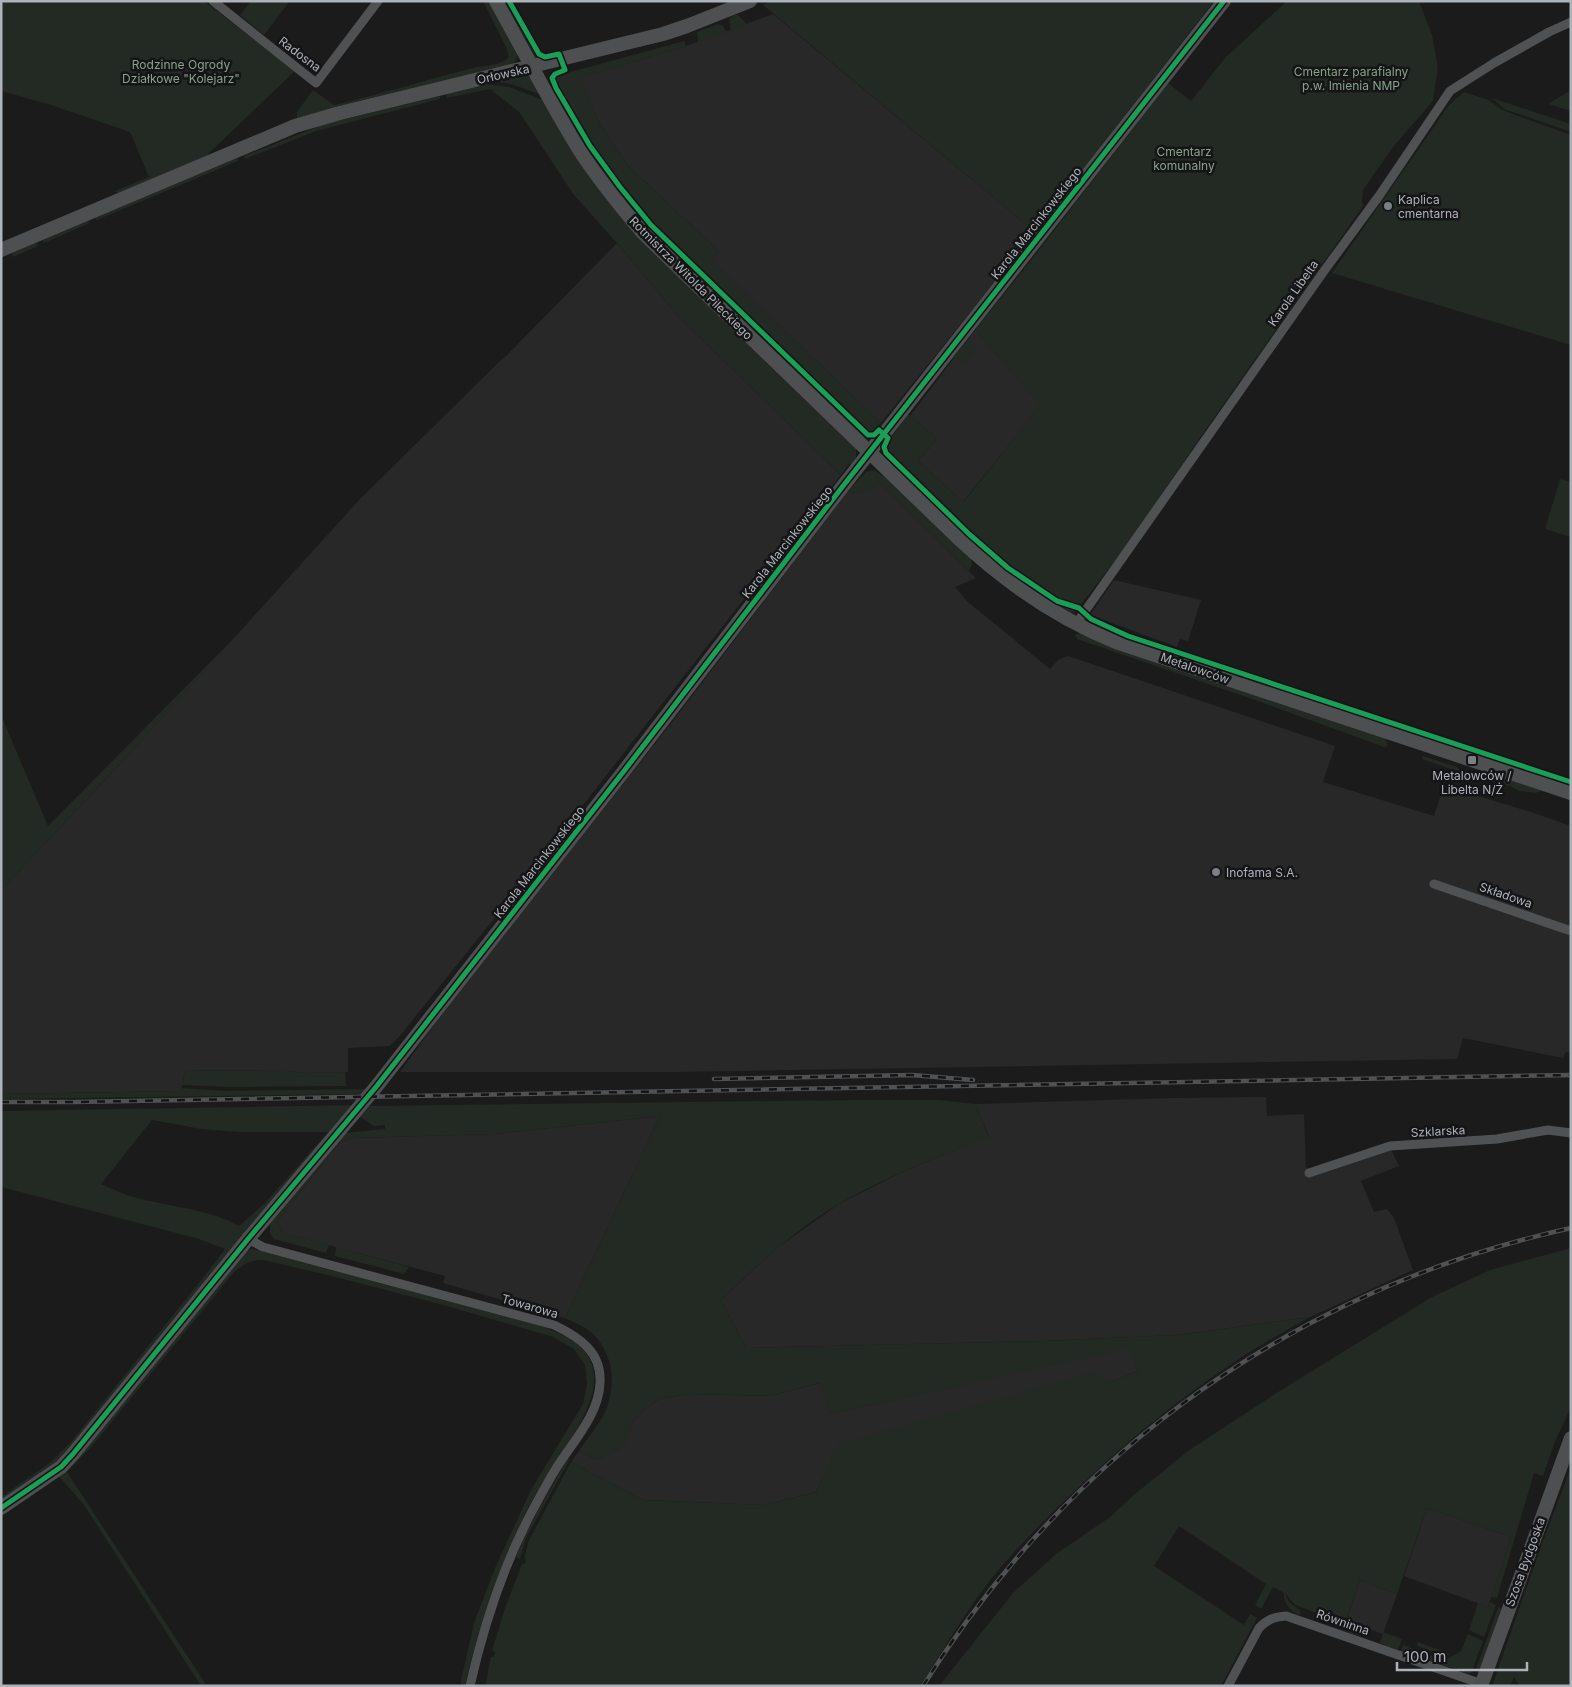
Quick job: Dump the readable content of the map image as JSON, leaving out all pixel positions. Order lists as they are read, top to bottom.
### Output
{
  "streets": {
    "street": [
      "Radosna",
      "Orłowska",
      "Karola Marcinkowskiego",
      "Rotmistrza Witolda Pileckiego",
      "Karola Libelta",
      "Metalowców",
      "Składowa",
      "Szklarska",
      "Towarowa",
      "Szosa Bydgoska",
      "Równinna"
    ]
  },
  "crossings": [
    ["Orłowska", "Rotmistrza Witolda Pileckiego"],
    ["Karola Marcinkowskiego", "Rotmistrza Witolda Pileckiego"],
    ["Karola Marcinkowskiego", "Metalowców"],
    ["Karola Marcinkowskiego", "Towarowa"],
    ["Rotmistrza Witolda Pileckiego", "Metalowców"],
    ["Karola Libelta", "Metalowców"],
    ["Szosa Bydgoska", "Równinna"]
  ],
  "parks": ["Rodzinne Ogrody Działkowe \"Kolejarz\"", "Cmentarz parafialny p.w. Imienia NMP", "Cmentarz komunalny"],
  "places": {
    "other": ["Kaplica cmentarna", "Inofama S.A."],
    "transit": ["Metalowców / Libelta N/Ż"]
  },
  "scale_bar": "100 m"
}
